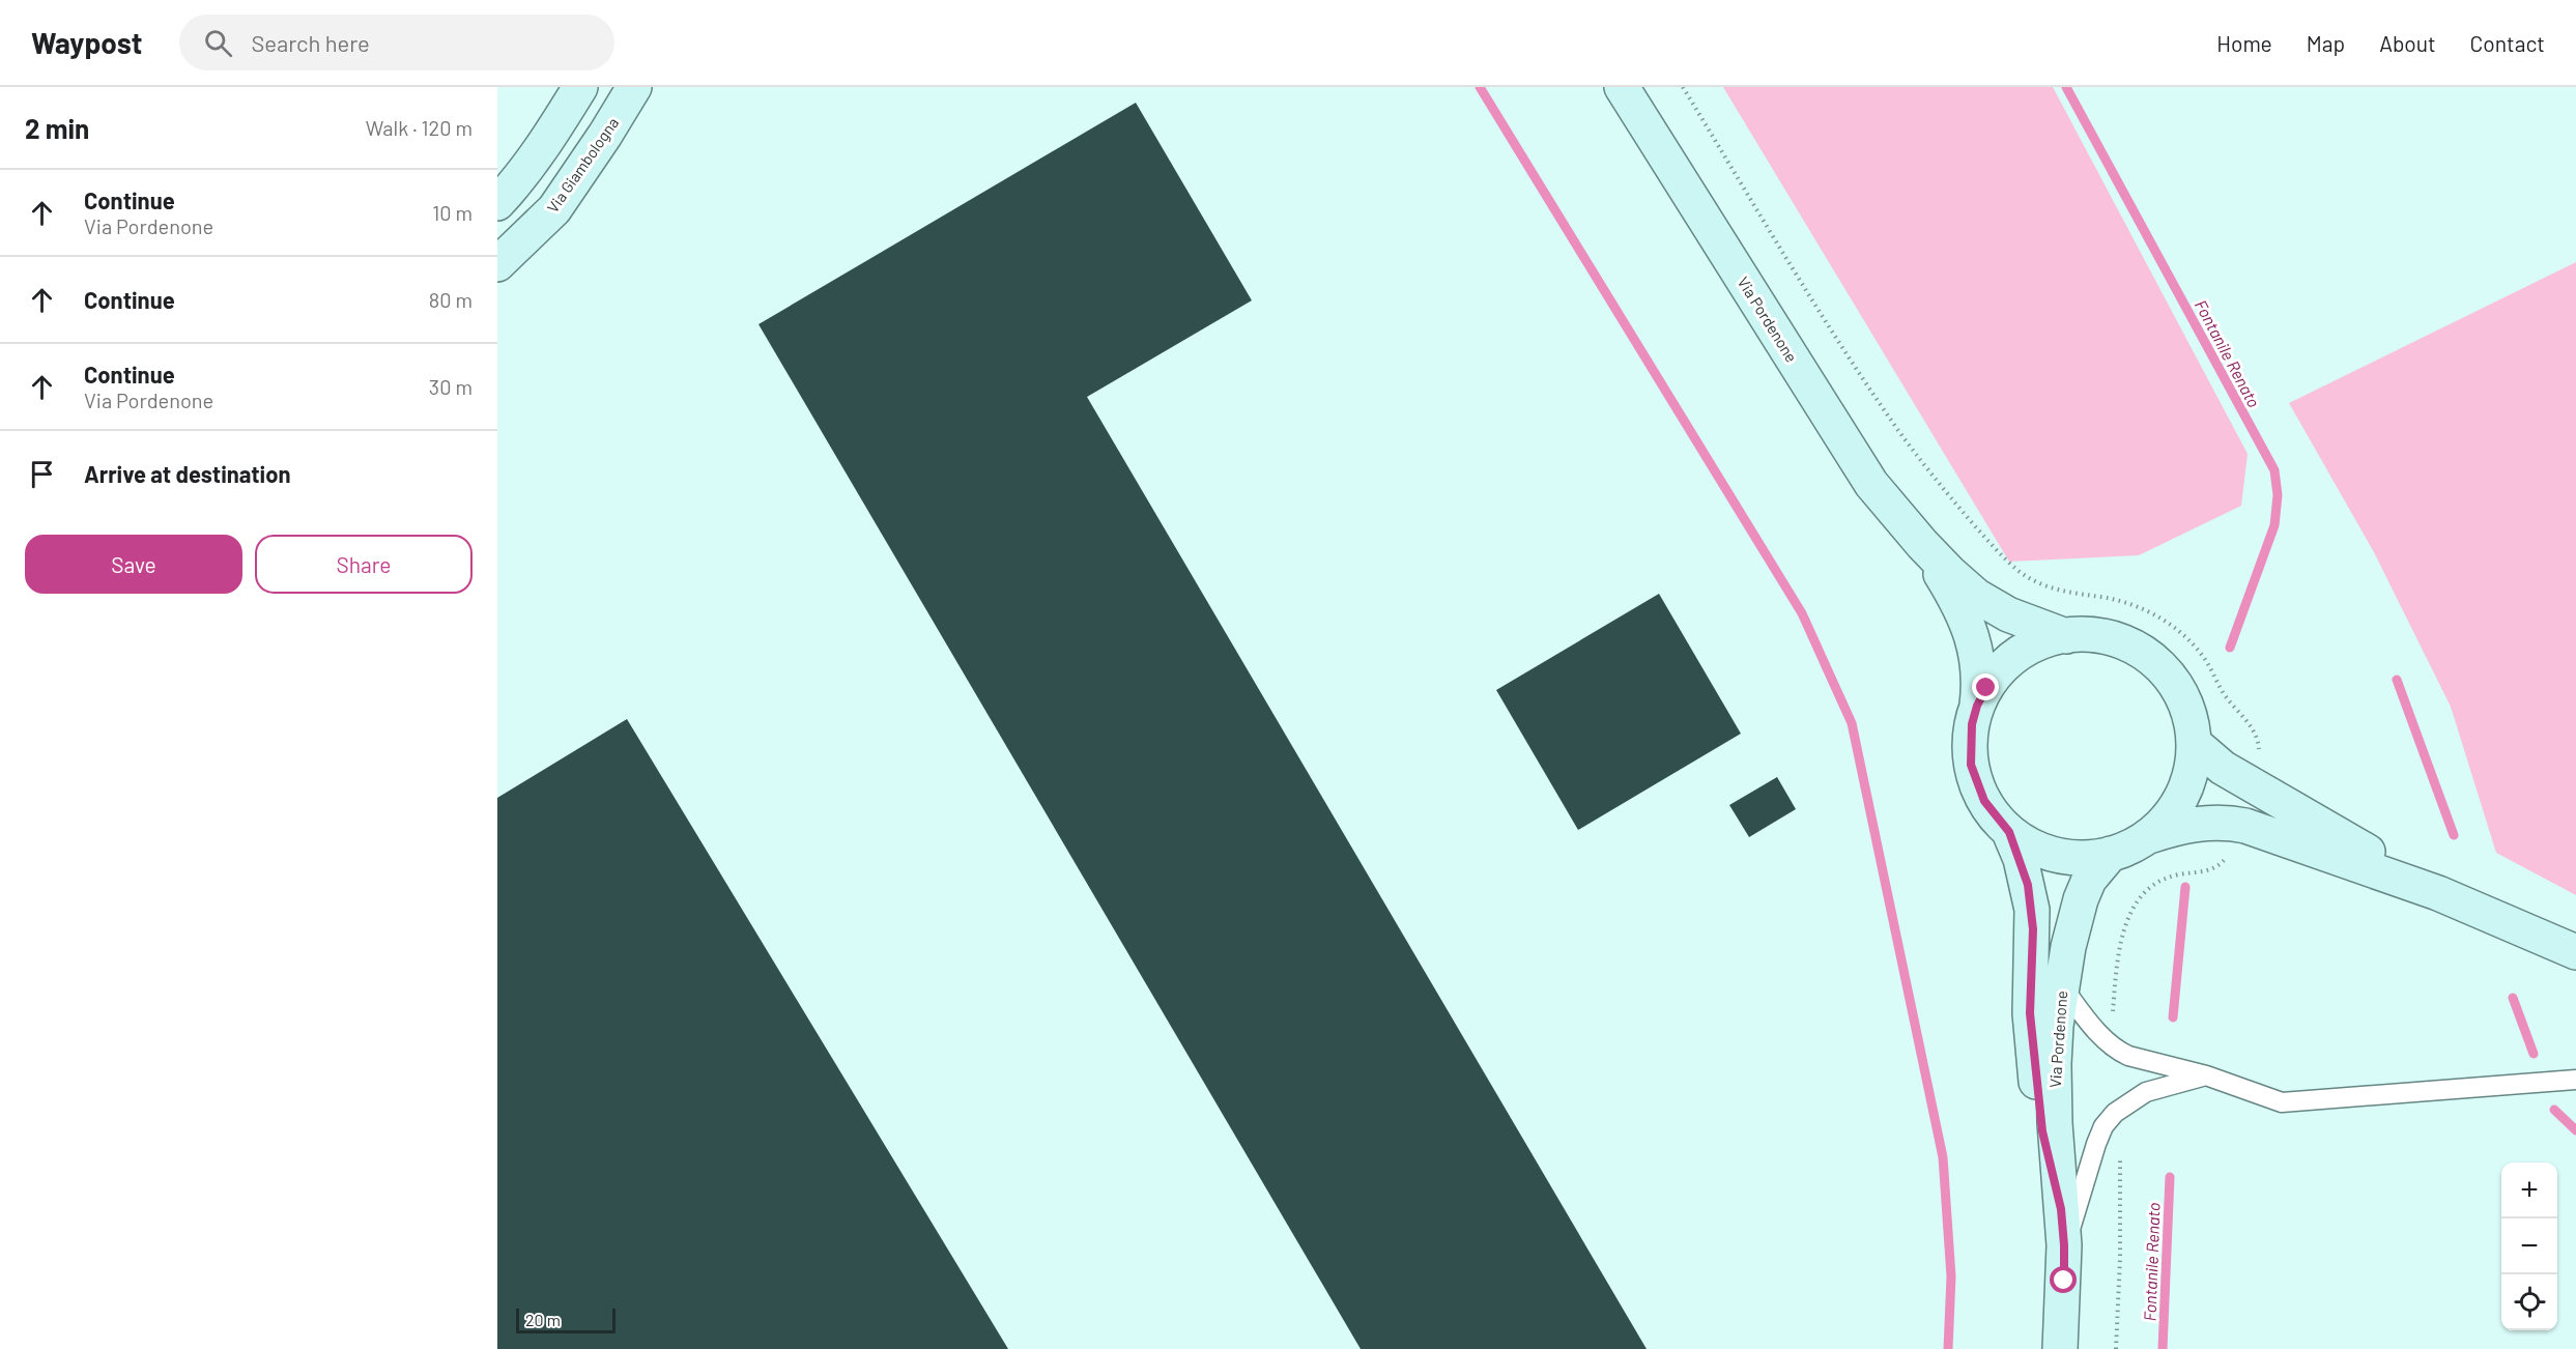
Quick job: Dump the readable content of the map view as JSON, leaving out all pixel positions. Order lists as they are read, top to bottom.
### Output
{
  "streets": {
    "street": ["Via Giambologna", "Via Pordenone"]
  },
  "water": ["Fontanile Renato"],
  "scale_bar": "20 m",
  "page": {
    "header": "Waypost",
    "search": "Search here",
    "nav": [
      "Home",
      "Map",
      "About",
      "Contact"
    ],
    "heading": ["2 min", "Walk · 120 m"],
    "list": [
      ["Continue", "Via Pordenone", "10 m"],
      ["Continue", "80 m"],
      ["Continue", "Via Pordenone", "30 m"],
      "Arrive at destination"
    ],
    "buttons": ["Save", "Share"],
    "map_buttons": ["+", "−"],
    "scale": "20 m"
  }
}
